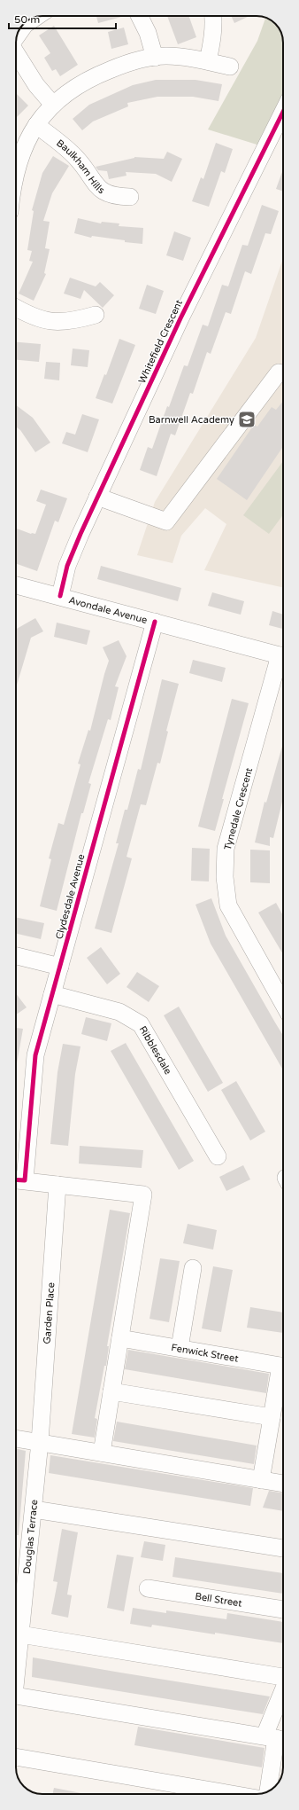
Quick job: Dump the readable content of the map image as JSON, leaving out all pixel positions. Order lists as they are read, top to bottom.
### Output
{
  "streets": {
    "street": [
      "Baulkham Hills",
      "Whitefield Crescent",
      "Avondale Avenue",
      "Tynedale Crescent",
      "Clydesdale Avenue",
      "Ribblesdale",
      "Garden Place",
      "Fenwick Street",
      "Douglas Terrace",
      "Bell Street"
    ]
  },
  "crossings": [
    ["Whitefield Crescent", "Avondale Avenue"],
    ["Avondale Avenue", "Clydesdale Avenue"],
    ["Clydesdale Avenue", "Ribblesdale"],
    ["Garden Place", "Douglas Terrace"]
  ],
  "places": {
    "school or university": ["Barnwell Academy"]
  },
  "scale_bar": "50 m"
}
